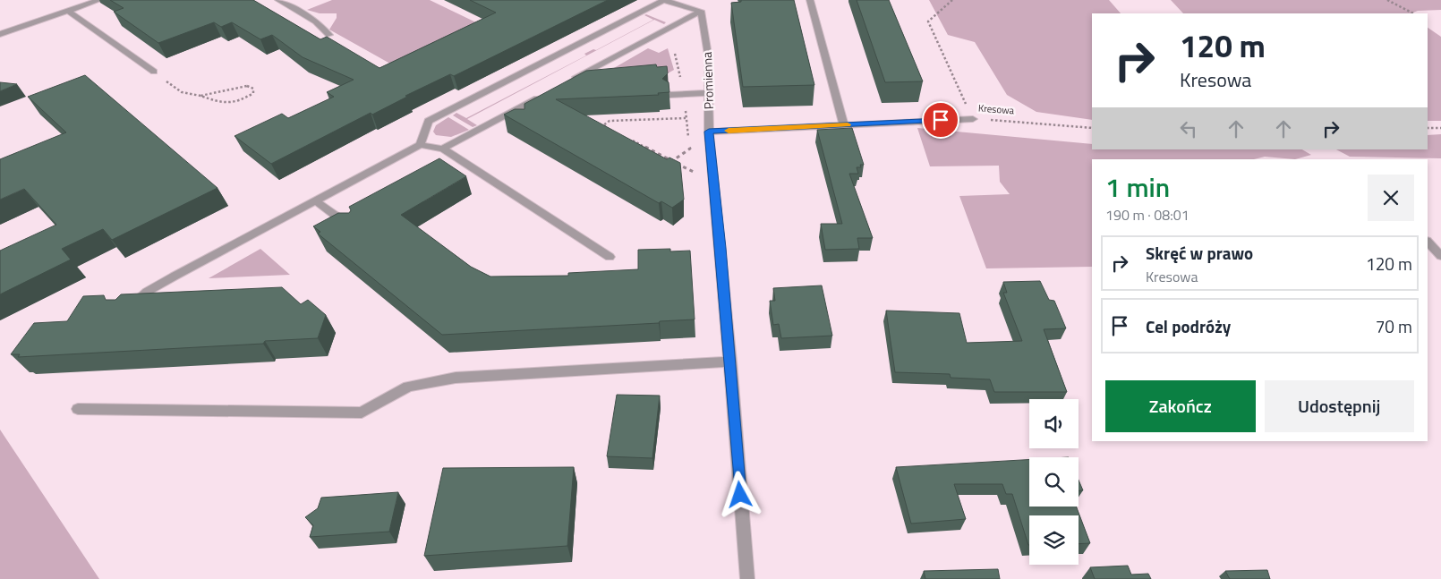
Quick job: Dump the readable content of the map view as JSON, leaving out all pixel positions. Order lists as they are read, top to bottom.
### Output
{
  "streets": {
    "street": ["Promienna", "Kresowa"]
  },
  "crossings": [
    ["Promienna", "Kresowa"]
  ],
  "page": {
    "turn": ["120 m", "Kresowa"],
    "heading": ["1 min", "190 m · 08:01"],
    "list": [
      {
        "name": "Skręć w prawo",
        "note": "Kresowa",
        "value": "120 m"
      },
      {
        "name": "Cel podróży",
        "value": "70 m"
      }
    ],
    "buttons": ["Zakończ", "Udostępnij"]
  }
}
